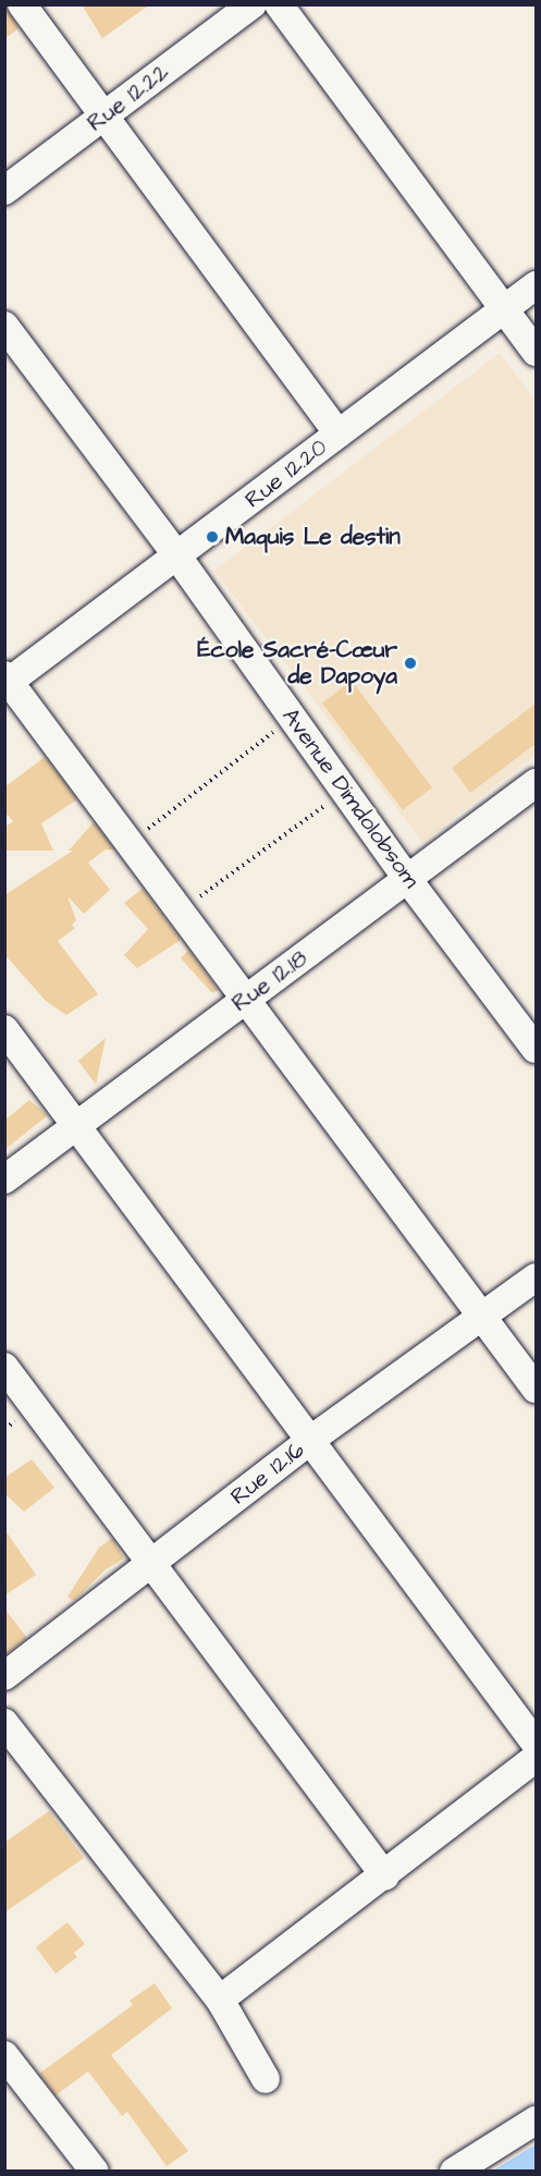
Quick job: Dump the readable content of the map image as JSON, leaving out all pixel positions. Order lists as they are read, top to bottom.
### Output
{
  "streets": {
    "street": [
      "Rue 12.22",
      "Rue 12.20",
      "Avenue Dimdolobsom",
      "Rue 12.18",
      "Rue 12.16"
    ]
  },
  "crossings": [
    ["Rue 12.20", "Avenue Dimdolobsom"],
    ["Avenue Dimdolobsom", "Rue 12.18"]
  ],
  "places": ["Maquis Le destin", "École Sacré-Cœur de Dapoya"]
}
